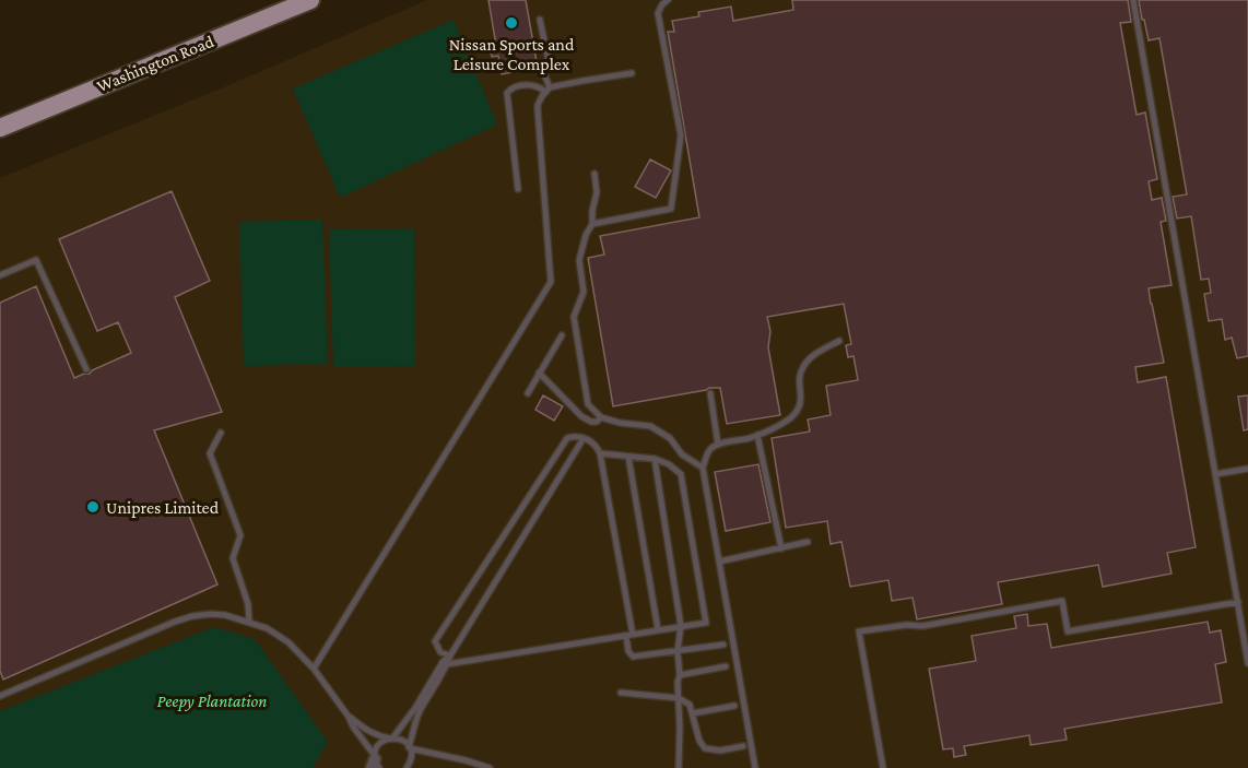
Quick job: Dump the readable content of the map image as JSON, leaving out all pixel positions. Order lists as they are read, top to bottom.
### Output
{
  "streets": {
    "main road": ["Washington Road"]
  },
  "parks": ["Peepy Plantation"],
  "places": ["Nissan Sports and Leisure Complex", "Unipres Limited"]
}
